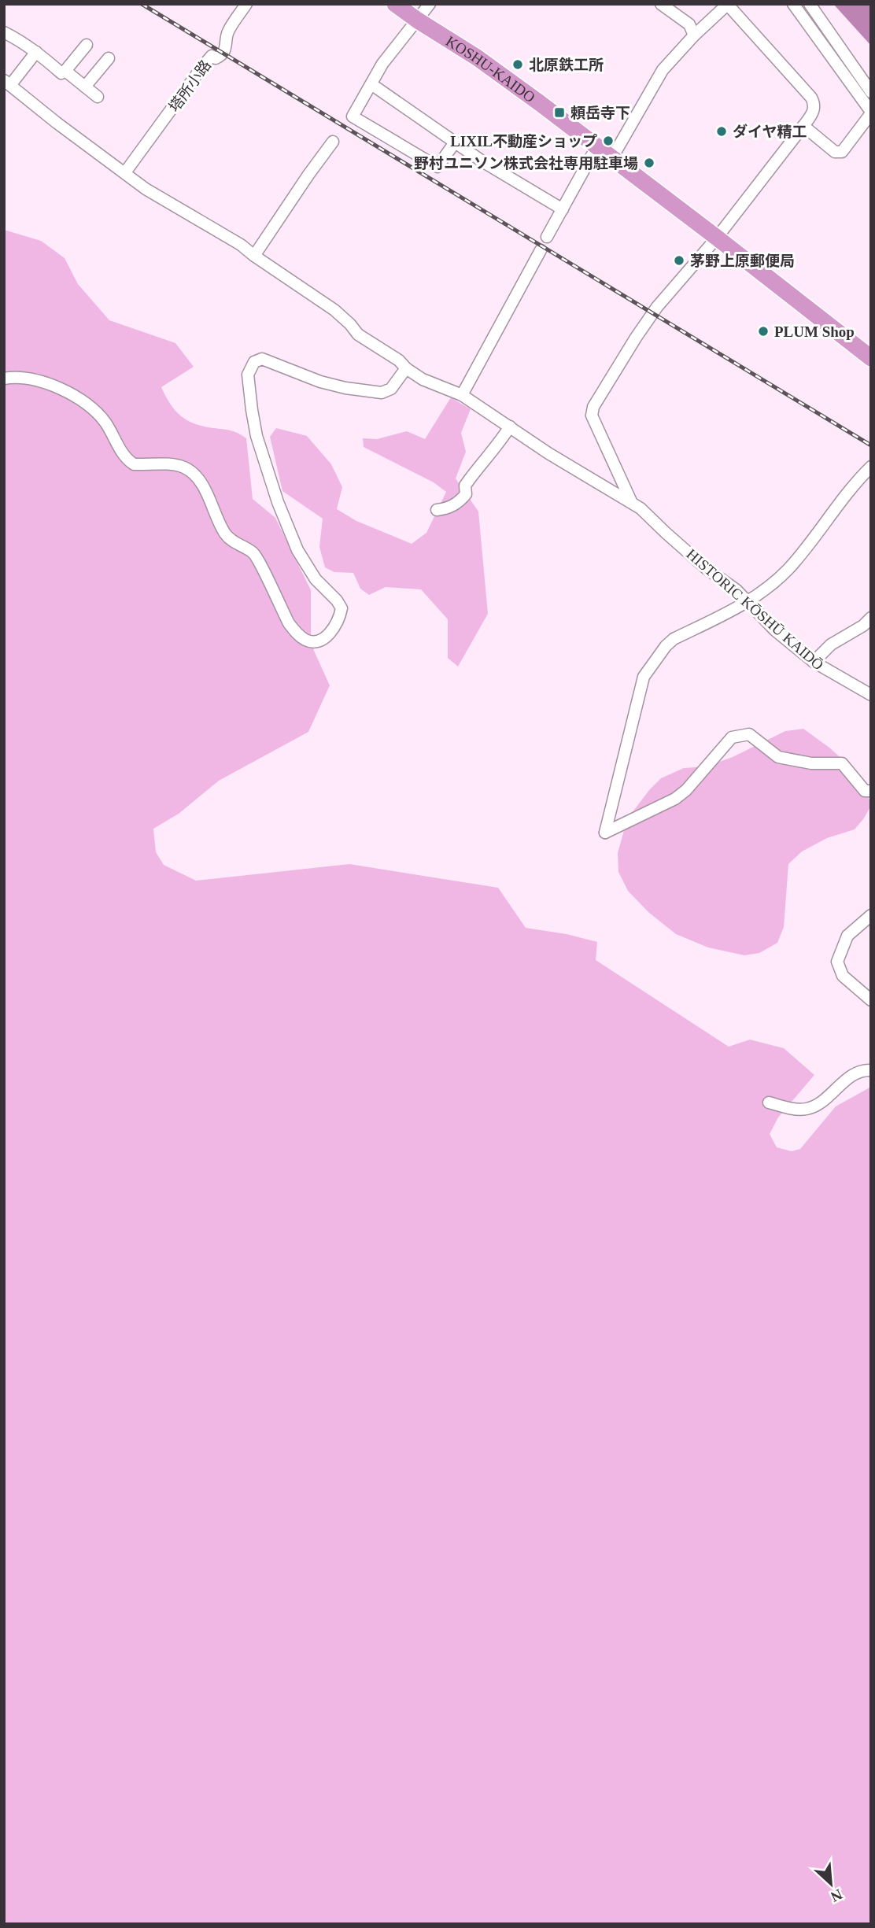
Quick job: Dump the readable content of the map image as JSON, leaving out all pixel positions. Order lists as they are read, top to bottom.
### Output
{
  "streets": {
    "highway": ["KOSHU-KAIDO"],
    "street": ["塔所小路", "HISTORIC KŌSHŪ KAIDŌ"]
  },
  "crossings": [
    ["KOSHU-KAIDO", "HISTORIC KŌSHŪ KAIDŌ"]
  ],
  "places": {
    "other": [
      "北原鉄工所",
      "ダイヤ精工",
      "LIXIL不動産ショップ",
      "野村ユニソン株式会社専用駐車場",
      "茅野上原郵便局",
      "PLUM Shop"
    ],
    "transit": ["頼岳寺下"]
  },
  "north": "bottom right"
}
